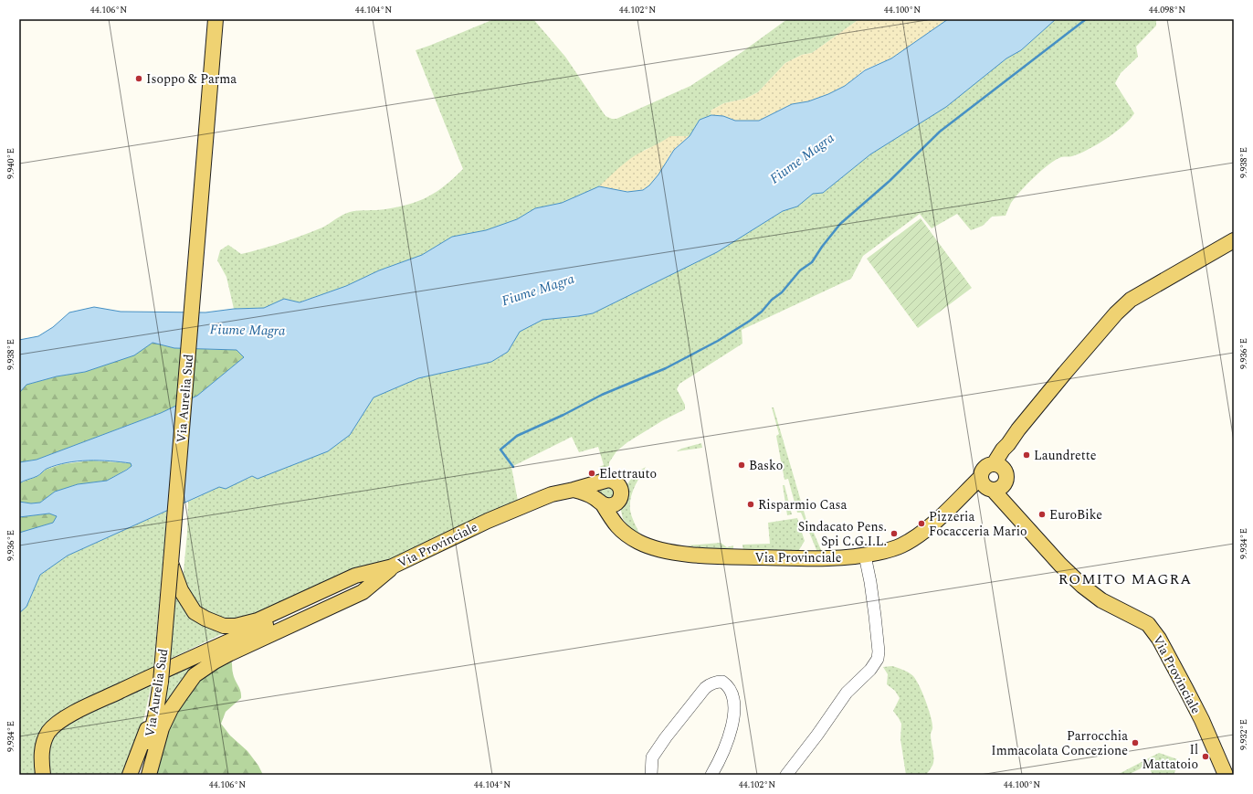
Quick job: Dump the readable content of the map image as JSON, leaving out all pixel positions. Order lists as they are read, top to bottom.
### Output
{
  "streets": {
    "main road": ["Via Aurelia Sud", "Via Provinciale"]
  },
  "districts": ["ROMITO MAGRA"],
  "water": ["Fiume Magra"],
  "places": [
    "Isoppo & Parma",
    "Laundrette",
    "Basko",
    "Elettrauto",
    "Risparmio Casa",
    "EuroBike",
    "Pizzeria Focacceria Mario",
    "Sindacato Pens. Spi C.G.I.L.",
    "Parrocchia Immacolata Concezione",
    "Il Mattatoio"
  ],
  "coordinates": [
    "44.106°N",
    "44.104°N",
    "44.102°N",
    "44.100°N",
    "44.098°N",
    "9.938°E",
    "9.940°E",
    "9.936°E",
    "9.934°E",
    "9.932°E"
  ]
}
